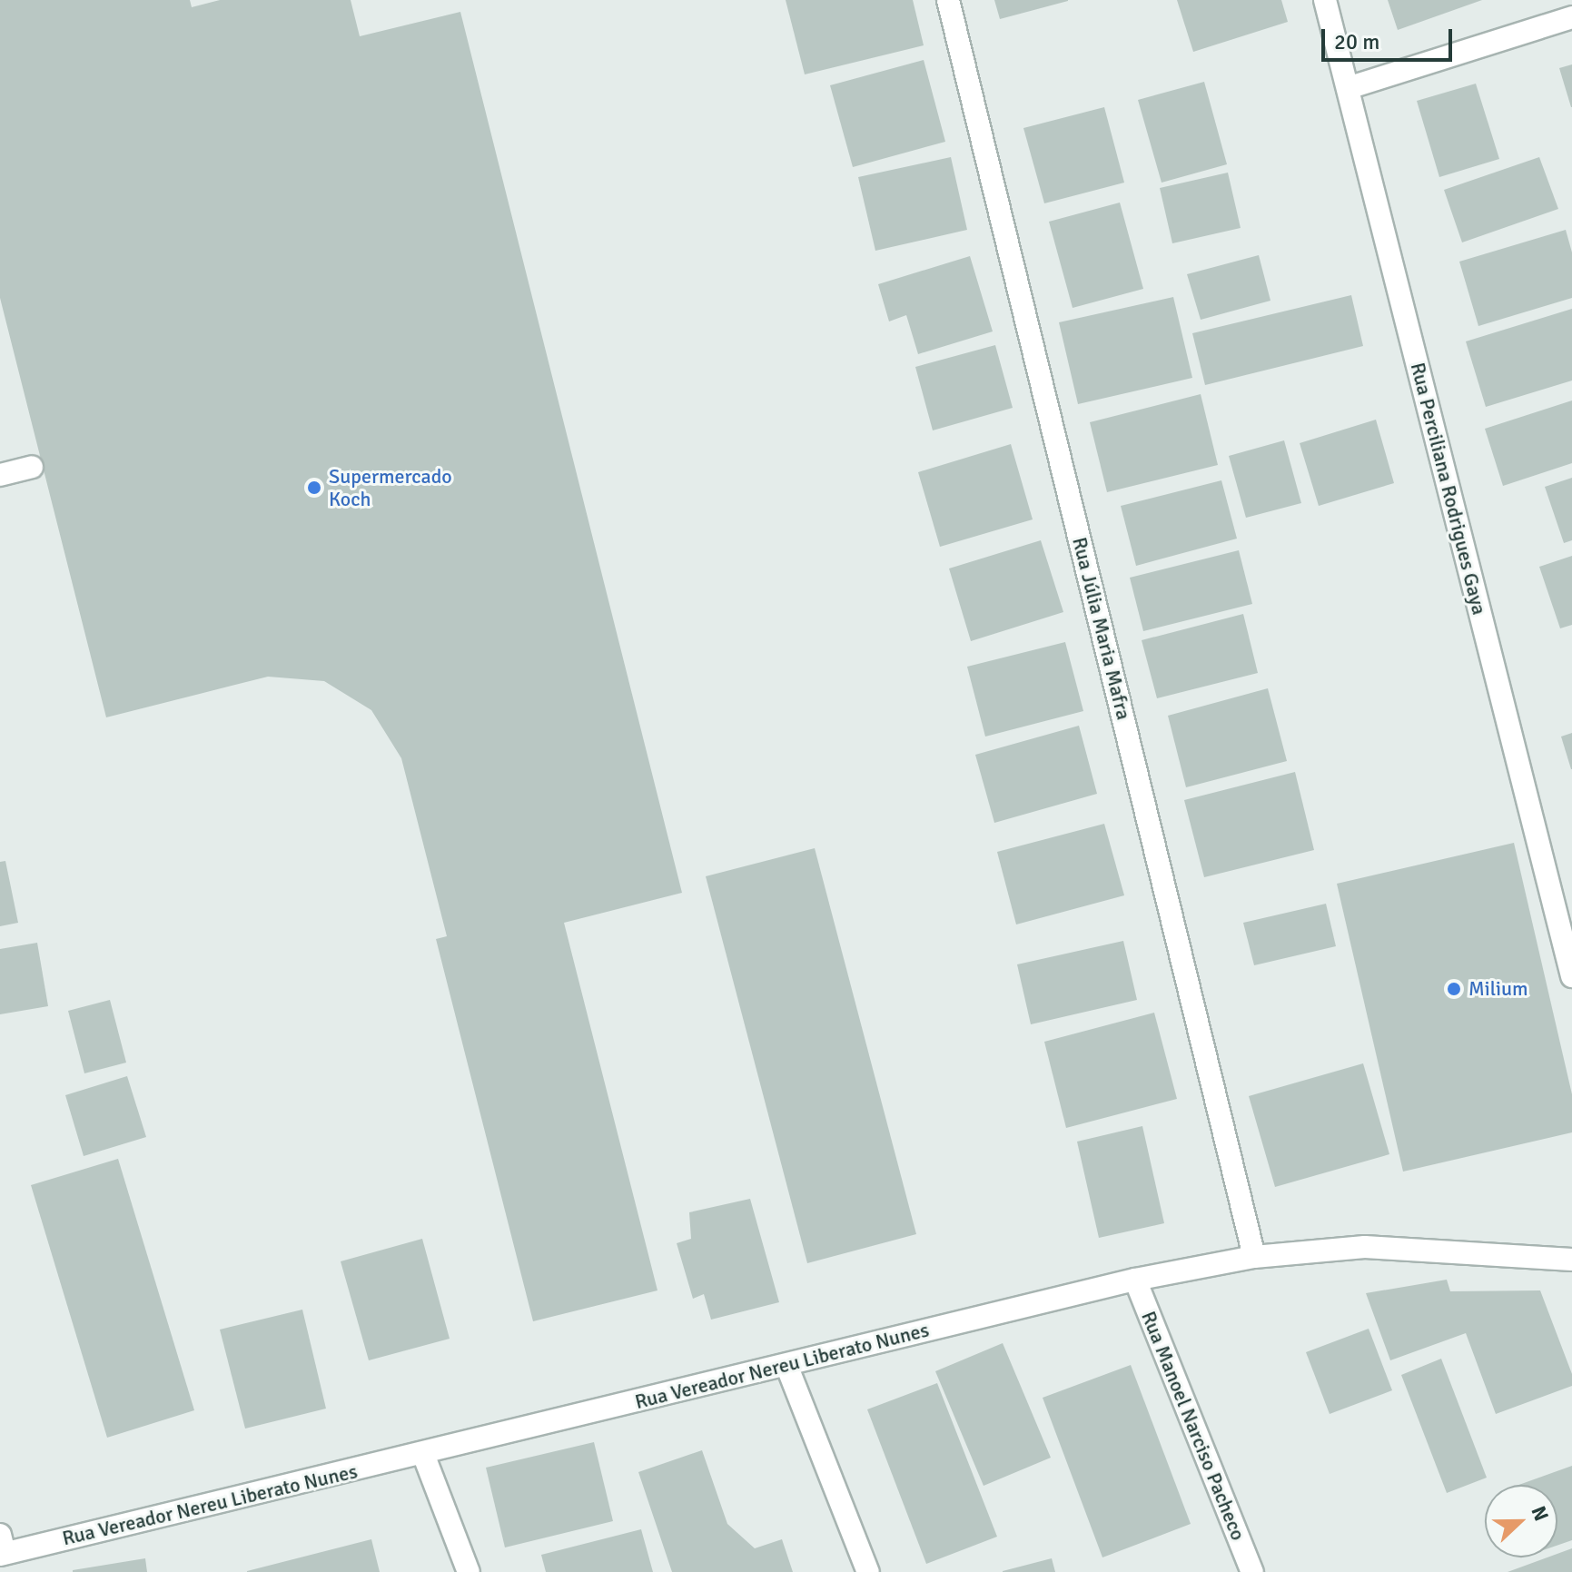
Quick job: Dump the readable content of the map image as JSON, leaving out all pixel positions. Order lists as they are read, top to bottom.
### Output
{
  "streets": {
    "street": [
      "Rua Perciliana Rodrigues Gaya",
      "Rua Júlia Maria Mafra",
      "Rua Vereador Nereu Liberato Nunes",
      "Rua Manoel Narciso Pacheco"
    ]
  },
  "crossings": [
    ["Rua Júlia Maria Mafra", "Rua Vereador Nereu Liberato Nunes"],
    ["Rua Vereador Nereu Liberato Nunes", "Rua Manoel Narciso Pacheco"]
  ],
  "places": ["Supermercado Koch", "Milium"],
  "scale_bar": "20 m",
  "north": "right"
}
